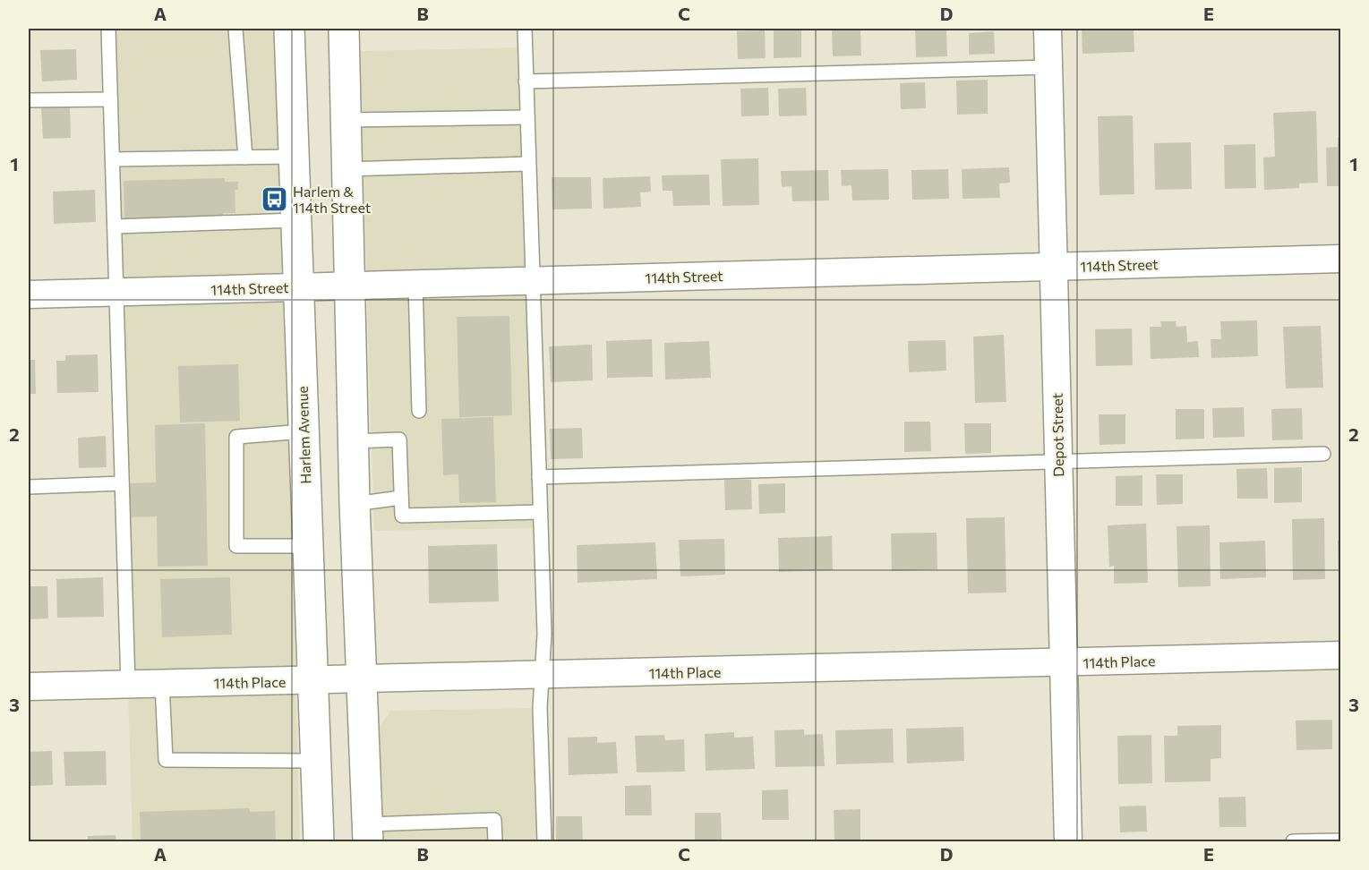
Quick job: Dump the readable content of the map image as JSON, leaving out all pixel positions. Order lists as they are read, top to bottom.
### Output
{
  "streets": {
    "main road": ["Harlem Avenue"],
    "street": ["114th Street", "Depot Street", "114th Place"]
  },
  "crossings": [
    ["114th Street", "Harlem Avenue"],
    ["114th Street", "Depot Street"],
    ["Harlem Avenue", "114th Place"],
    ["Depot Street", "114th Place"]
  ],
  "places": {
    "bus stop": ["Harlem & 114th Street"]
  },
  "grid": {
    "columns": [
      "A",
      "B",
      "C",
      "D",
      "E"
    ],
    "rows": ["1", "2", "3"]
  }
}
